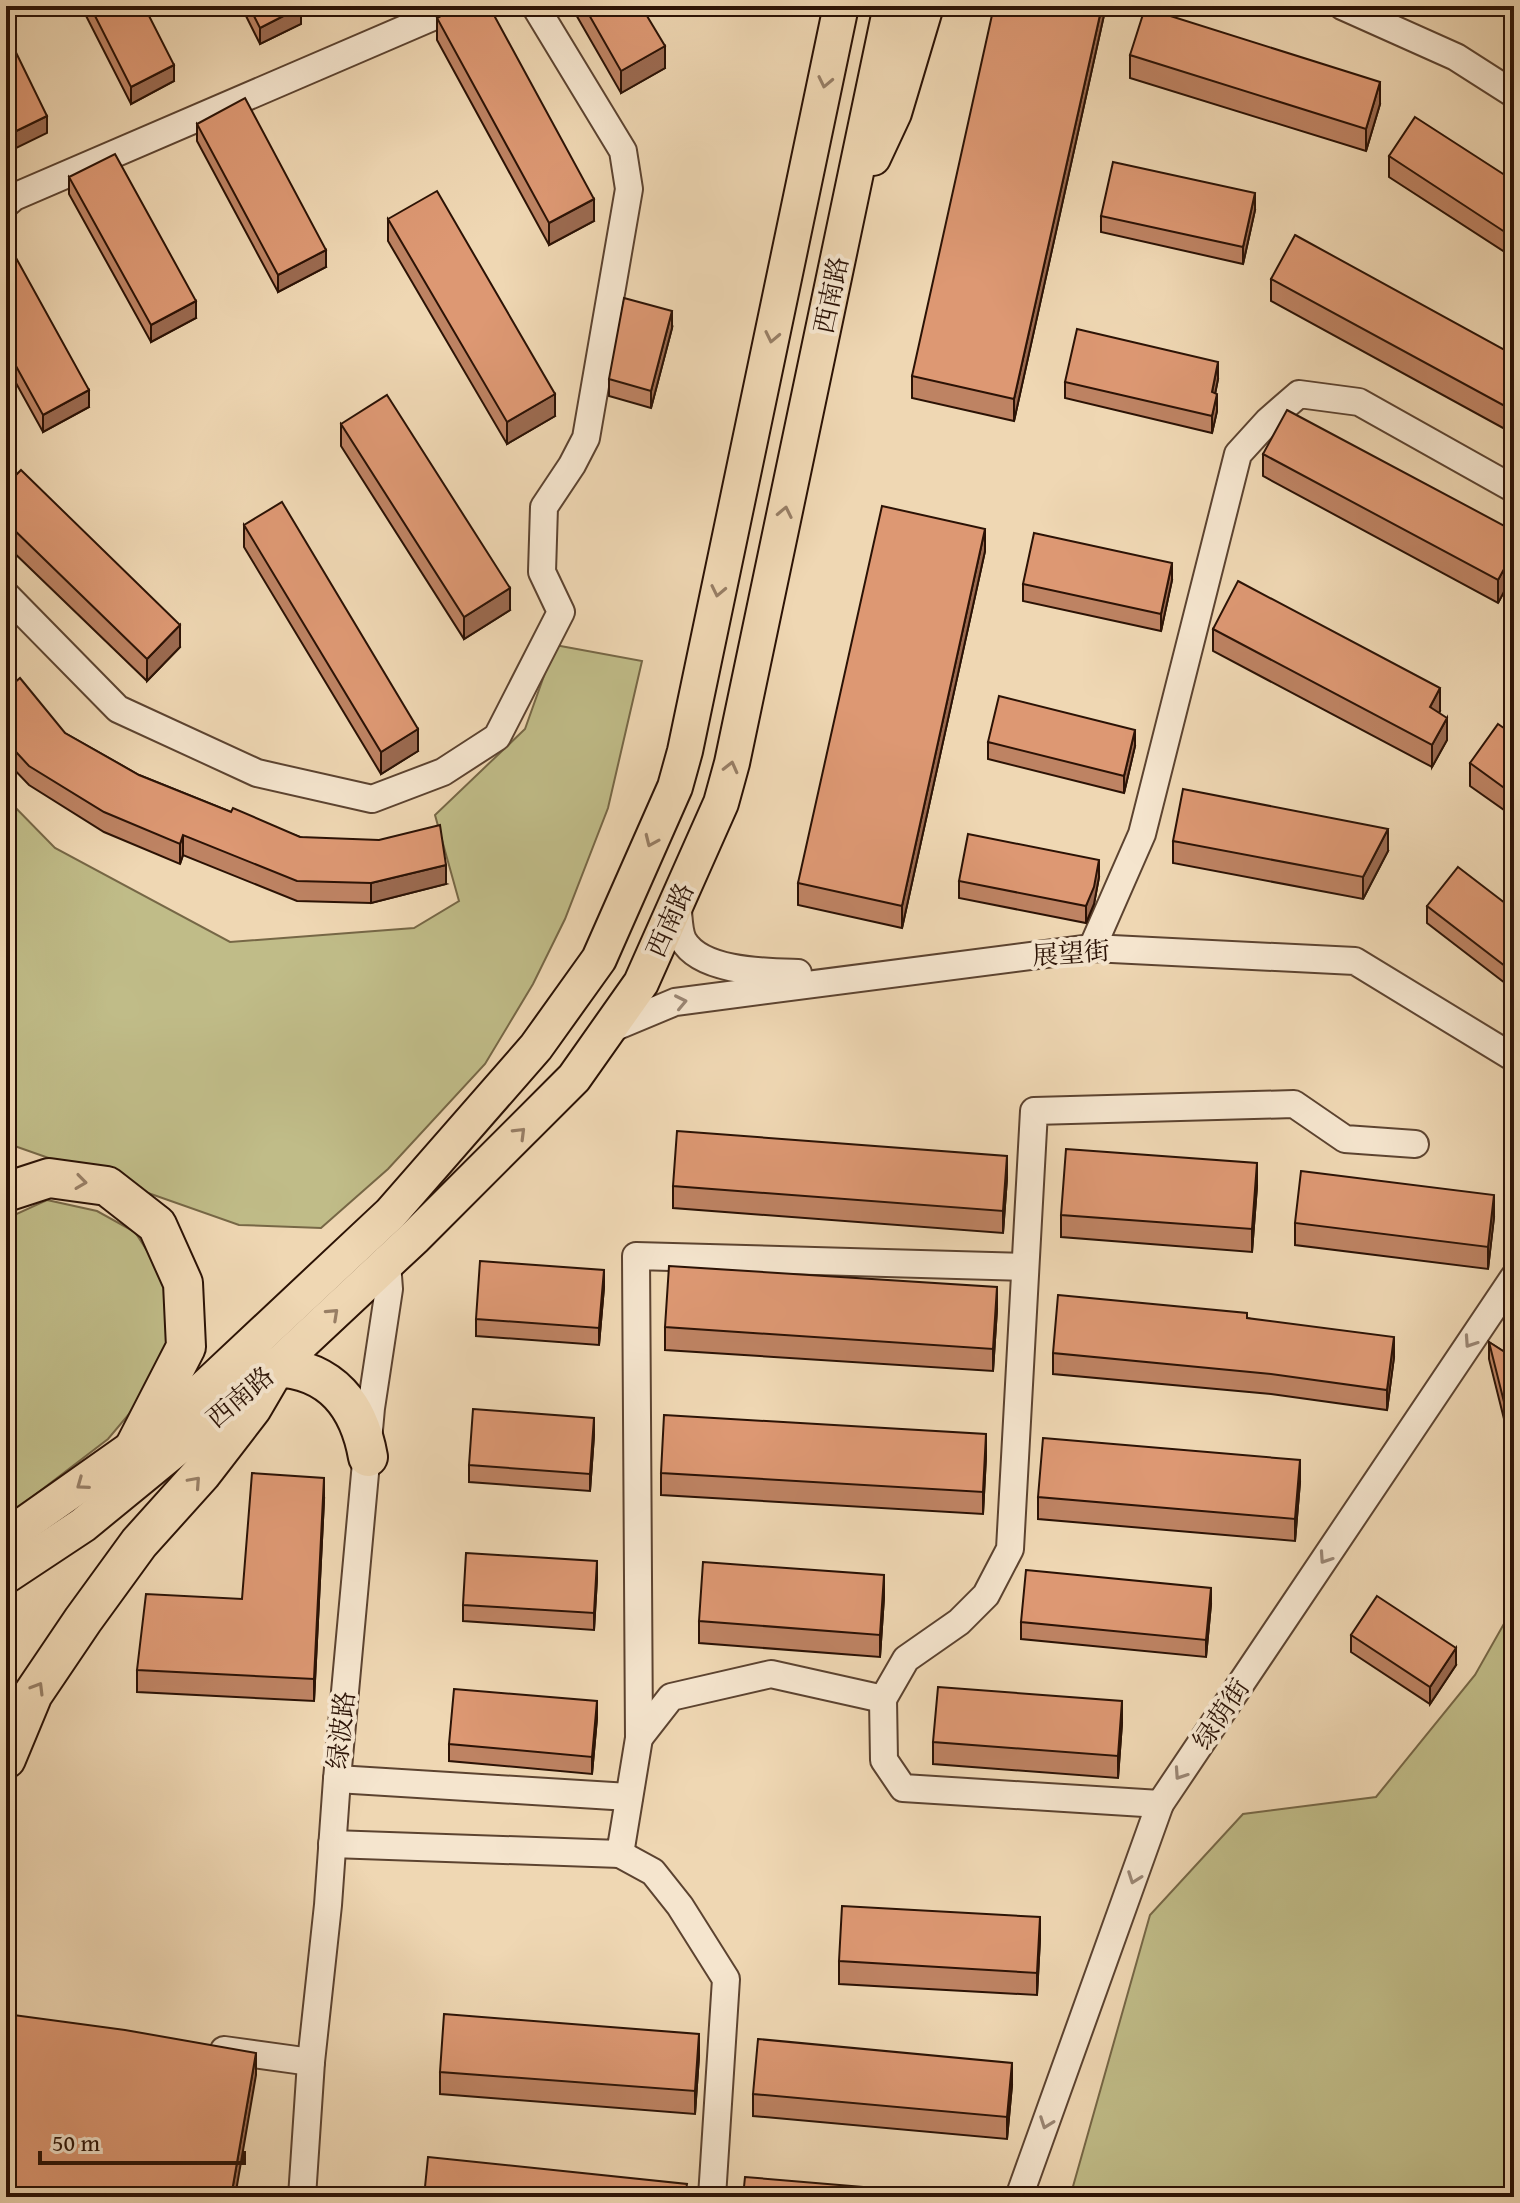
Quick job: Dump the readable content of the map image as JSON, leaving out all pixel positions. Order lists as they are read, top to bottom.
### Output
{
  "streets": {
    "main road": ["西南路"],
    "street": ["展望街", "绿荫街", "绿波路"]
  },
  "crossings": [
    ["西南路", "展望街"],
    ["西南路", "绿波路"]
  ],
  "one_way": ["绿荫街"],
  "scale_bar": "50 m"
}
